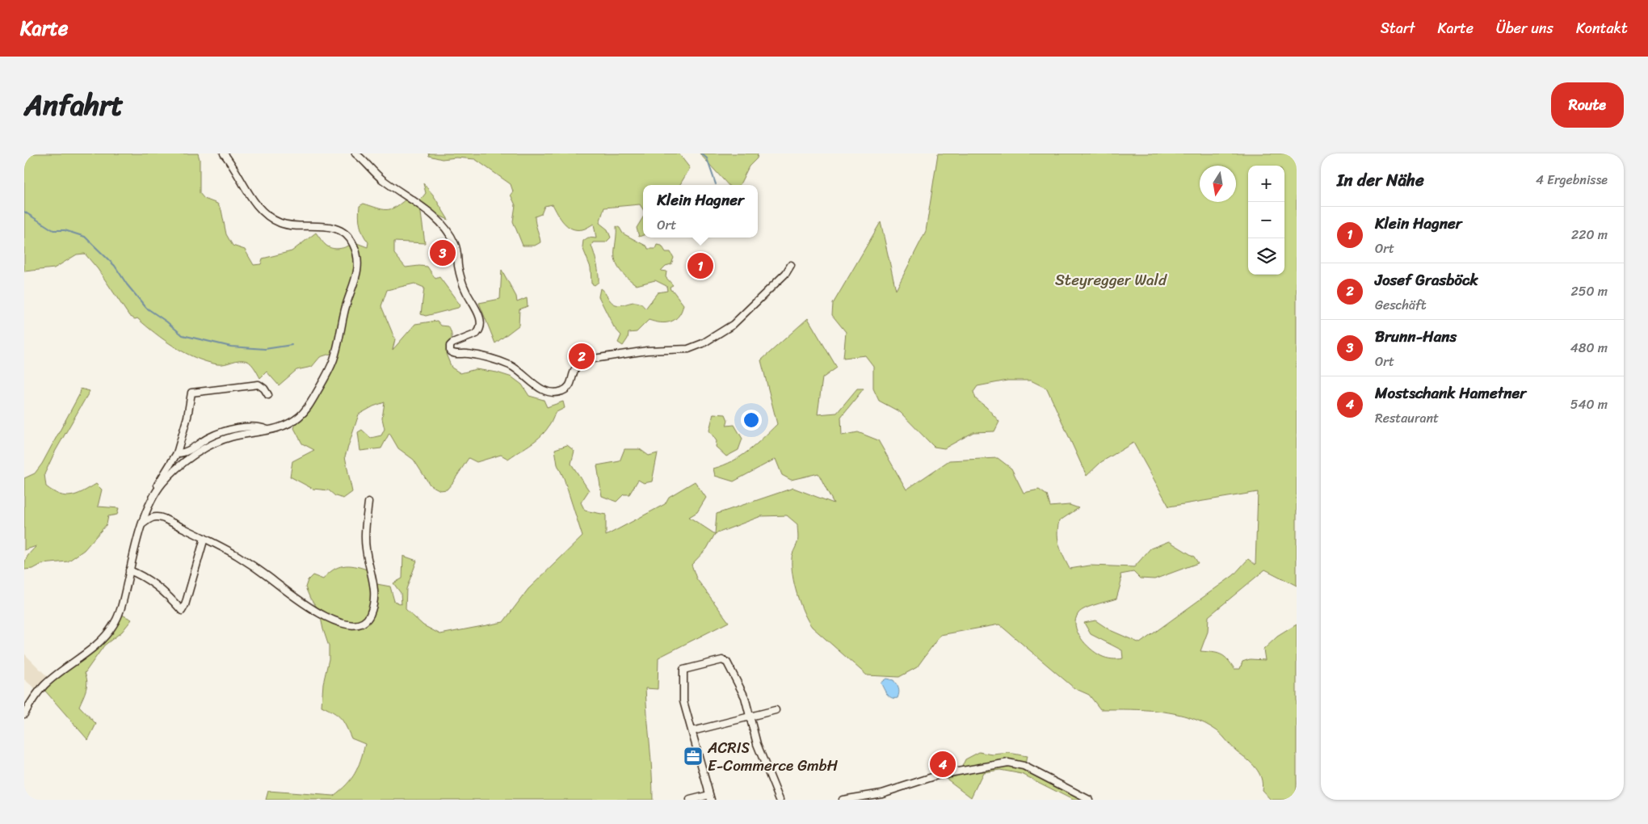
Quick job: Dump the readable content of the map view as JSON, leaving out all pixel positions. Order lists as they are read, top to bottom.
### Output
{
  "parks": ["Steyregger Wald"],
  "places": {
    "office": ["ACRIS E-Commerce GmbH"]
  },
  "north": "bottom",
  "page": {
    "header": "Karte",
    "nav": [
      "Start",
      "Karte",
      "Über uns",
      "Kontakt"
    ],
    "title": "Anfahrt",
    "buttons": "Route",
    "heading": ["In der Nähe", "4 Ergebnisse"],
    "map_buttons": ["+", "−"],
    "popup": ["Klein Hagner", "Ort"],
    "list": [
      {
        "mark": "1",
        "name": "Klein Hagner",
        "note": "Ort",
        "value": "220 m"
      },
      {
        "mark": "2",
        "name": "Josef Grasböck",
        "note": "Geschäft",
        "value": "250 m"
      },
      {
        "mark": "3",
        "name": "Brunn-Hans",
        "note": "Ort",
        "value": "480 m"
      },
      {
        "mark": "4",
        "name": "Mostschank Hametner",
        "note": "Restaurant",
        "value": "540 m"
      }
    ],
    "pins": [
      "3",
      "1",
      "2",
      "4"
    ]
  }
}
